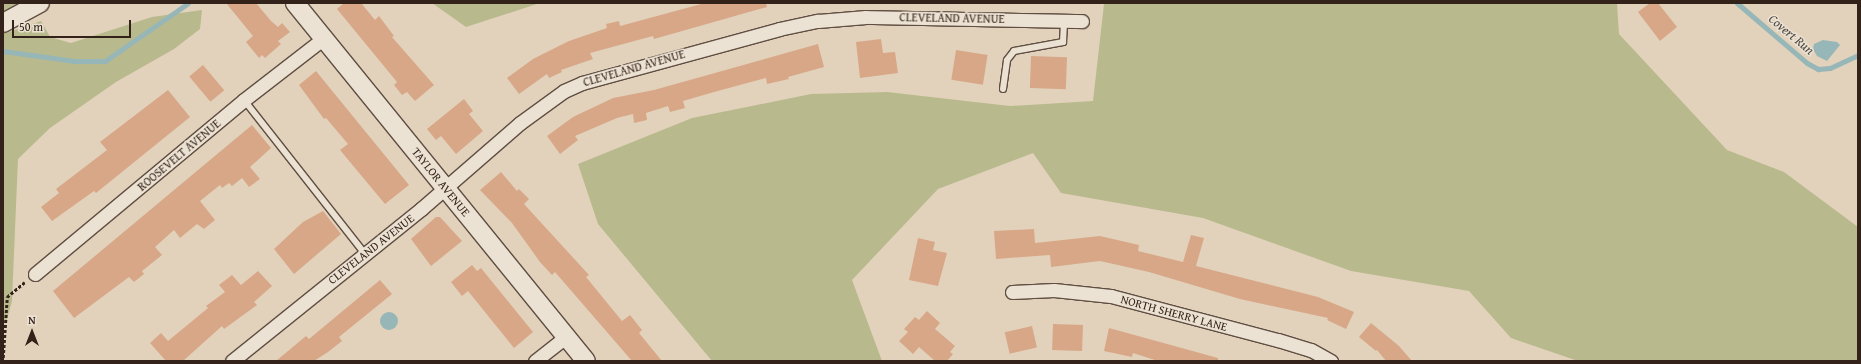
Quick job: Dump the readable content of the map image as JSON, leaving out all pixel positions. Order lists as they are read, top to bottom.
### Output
{
  "streets": {
    "street": [
      "CLEVELAND AVENUE",
      "ROOSEVELT AVENUE",
      "TAYLOR AVENUE",
      "NORTH SHERRY LANE"
    ]
  },
  "crossings": [
    ["CLEVELAND AVENUE", "TAYLOR AVENUE"],
    ["ROOSEVELT AVENUE", "TAYLOR AVENUE"]
  ],
  "water": ["Covert Run"],
  "scale_bar": "50 m",
  "north": "top"
}
